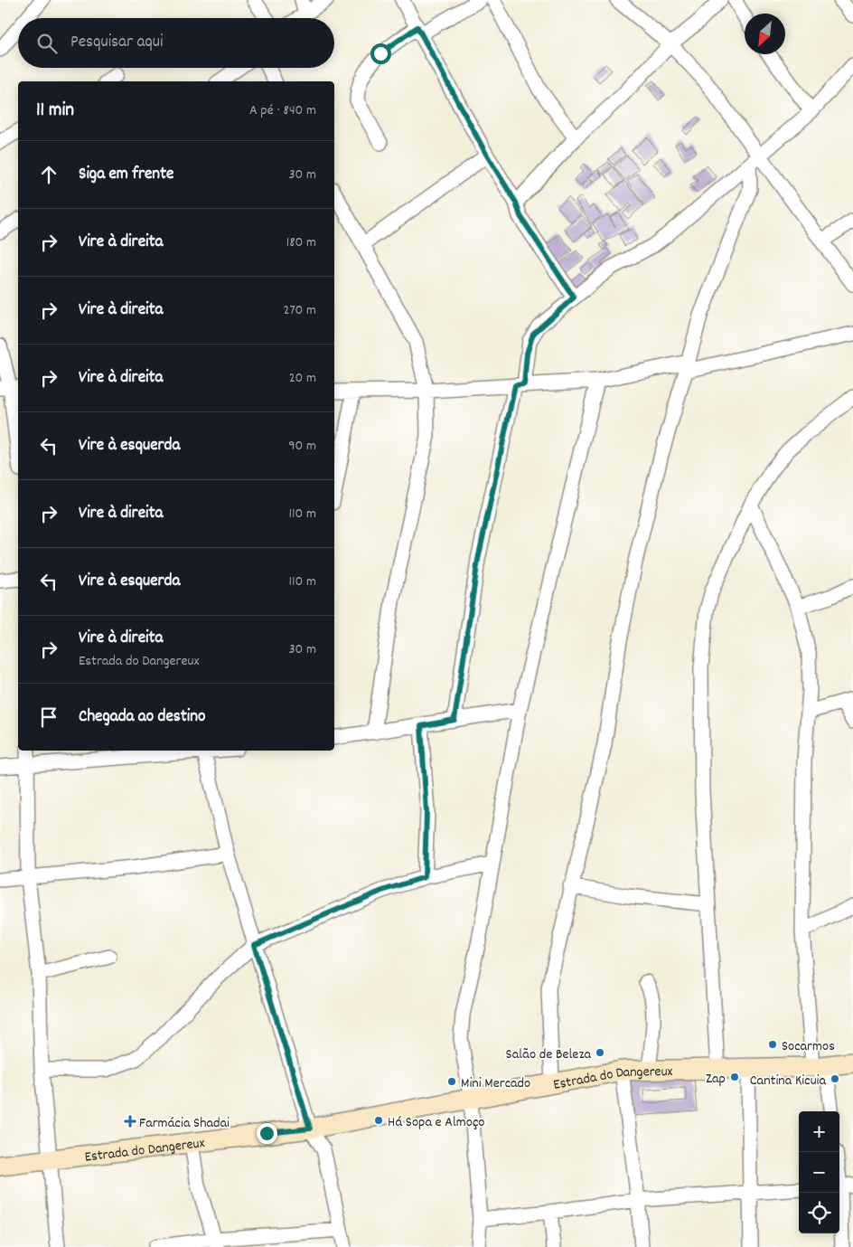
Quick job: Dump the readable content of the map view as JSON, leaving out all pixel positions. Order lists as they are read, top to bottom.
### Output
{
  "streets": {
    "main road": ["Estrada do Dangereux"]
  },
  "places": {
    "other": [
      "Socarmos",
      "Salão de Beleza",
      "Zap",
      "Cantina Kicuia",
      "Mini Mercado",
      "Há Sopa e Almoço"
    ],
    "health": ["Farmácia Shadai"]
  },
  "north": "bottom left",
  "page": {
    "search": "Pesquisar aqui",
    "heading": ["11 min", "A pé · 840 m"],
    "list": [
      ["Siga em frente", "30 m"],
      ["Vire à direita", "180 m"],
      ["Vire à direita", "270 m"],
      ["Vire à direita", "20 m"],
      ["Vire à esquerda", "90 m"],
      ["Vire à direita", "110 m"],
      ["Vire à esquerda", "110 m"],
      ["Vire à direita", "Estrada do Dangereux", "30 m"],
      "Chegada ao destino"
    ],
    "map_buttons": ["+", "−"]
  }
}
